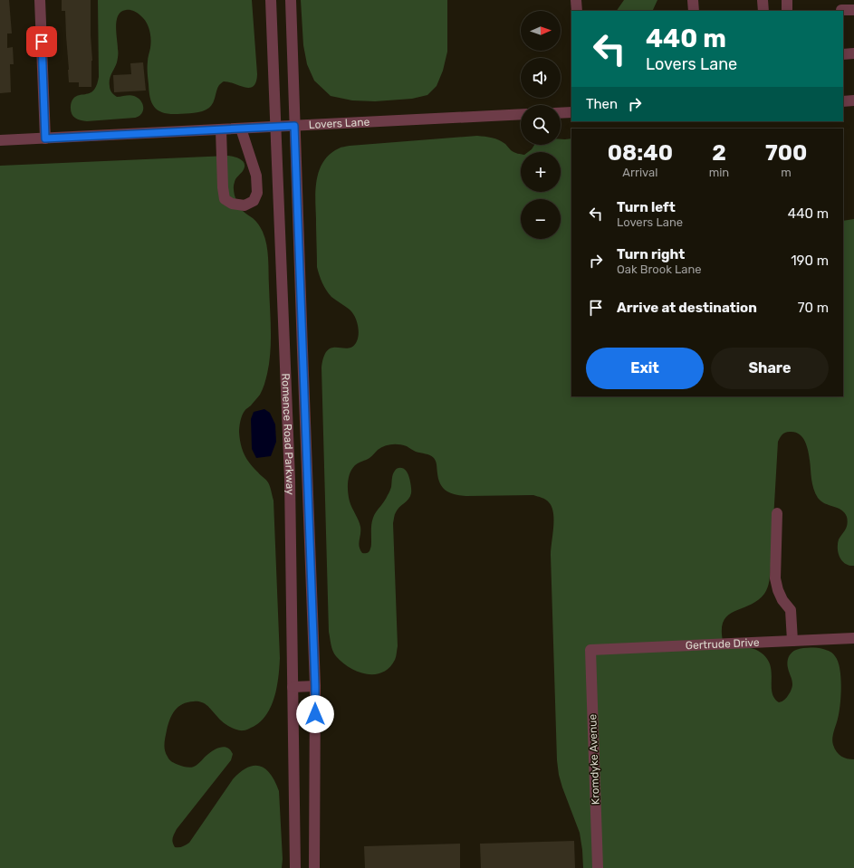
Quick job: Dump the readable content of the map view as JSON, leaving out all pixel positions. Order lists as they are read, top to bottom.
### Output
{
  "streets": {
    "street": [
      "Lovers Lane",
      "Romence Road Parkway",
      "Gertrude Drive",
      "Kromdyke Avenue"
    ]
  },
  "crossings": [
    ["Lovers Lane", "Romence Road Parkway"],
    ["Gertrude Drive", "Kromdyke Avenue"]
  ],
  "north": "right",
  "page": {
    "map_buttons": ["+", "−"],
    "turn": ["440 m", "Lovers Lane"],
    "then": "Then",
    "eta": [
      "08:40",
      "Arrival",
      "2",
      "min",
      "700",
      "m"
    ],
    "list": [
      {
        "name": "Turn left",
        "note": "Lovers Lane",
        "value": "440 m"
      },
      {
        "name": "Turn right",
        "note": "Oak Brook Lane",
        "value": "190 m"
      },
      {
        "name": "Arrive at destination",
        "value": "70 m"
      }
    ],
    "buttons": ["Exit", "Share"]
  }
}
